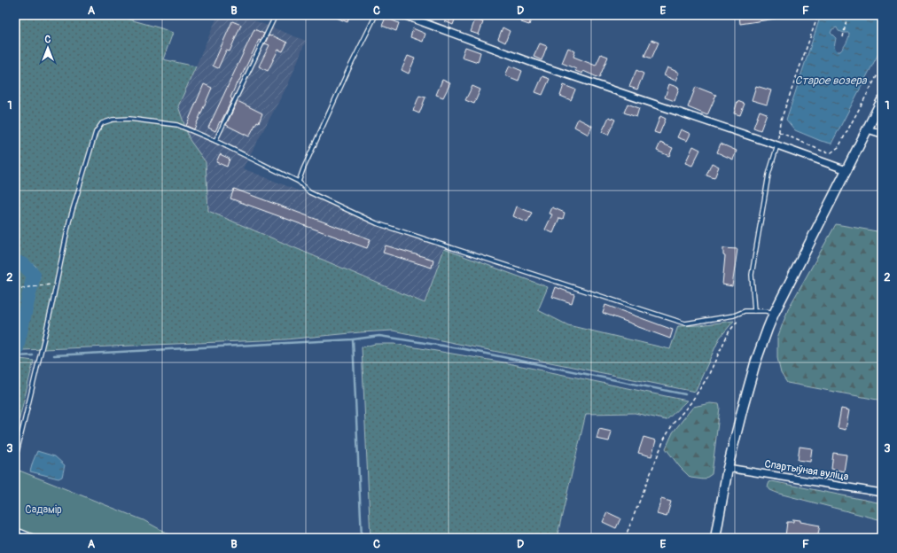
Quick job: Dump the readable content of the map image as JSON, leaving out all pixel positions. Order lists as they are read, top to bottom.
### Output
{
  "streets": {
    "street": ["Спартыўная вуліца"]
  },
  "water": ["Старое возера"],
  "parks": ["Садамір"],
  "north": "top",
  "grid": {
    "columns": [
      "A",
      "B",
      "C",
      "D",
      "E",
      "F"
    ],
    "rows": ["1", "2", "3"]
  }
}
